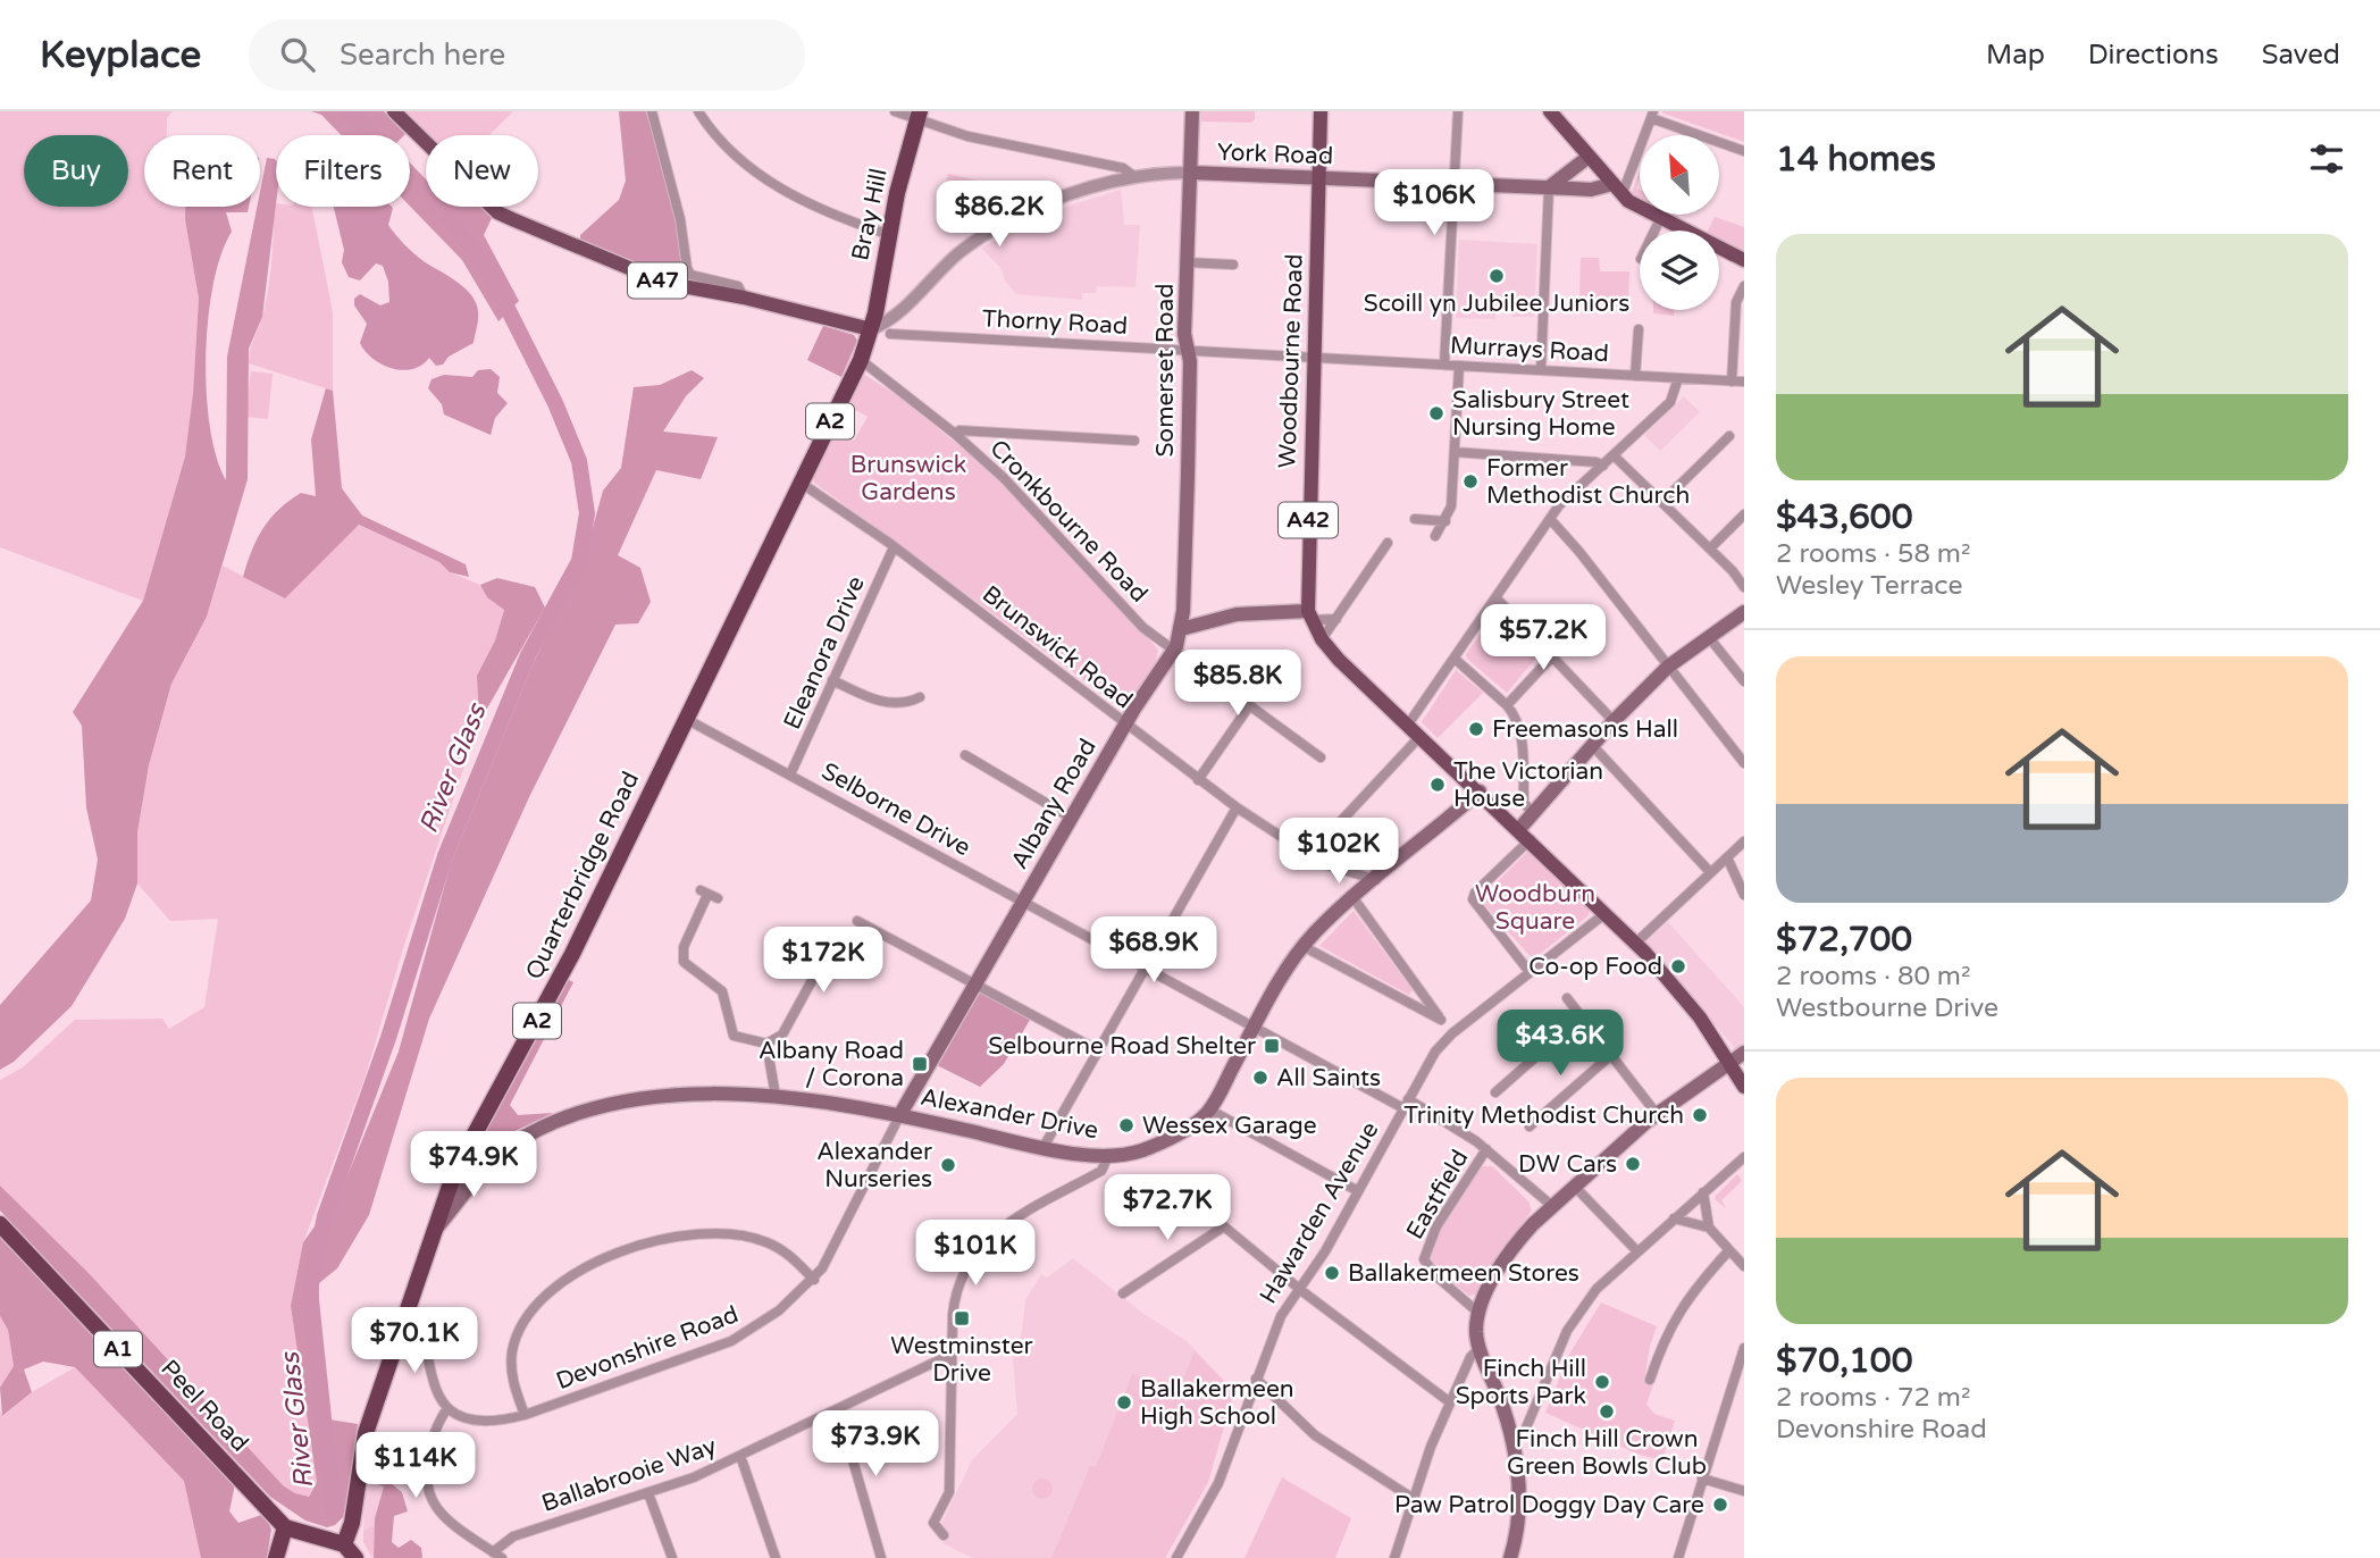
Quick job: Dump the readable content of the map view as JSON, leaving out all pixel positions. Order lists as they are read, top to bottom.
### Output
{
  "streets": {
    "highway": [
      "Bray Hill",
      "A2",
      "Quarterbridge Road",
      "A1",
      "Peel Road"
    ],
    "main road": [
      "York Road",
      "A47",
      "Woodbourne Road",
      "Somerset Road",
      "A42",
      "Albany Road",
      "Alexander Drive"
    ],
    "street": [
      "Thorny Road",
      "Murrays Road",
      "Cronkbourne Road",
      "Brunswick Road",
      "Eleanora Drive",
      "Selborne Drive",
      "Eastfield",
      "Hawarden Avenue",
      "Devonshire Road",
      "Ballabrooie Way"
    ]
  },
  "crossings": [
    ["York Road", "Bray Hill"],
    ["York Road", "A47"],
    ["York Road", "Woodbourne Road"],
    ["York Road", "Somerset Road"],
    ["York Road", "Quarterbridge Road"],
    ["Bray Hill", "A47"],
    ["Bray Hill", "Quarterbridge Road"],
    ["A47", "Quarterbridge Road"],
    ["Thorny Road", "Murrays Road"],
    ["Thorny Road", "Woodbourne Road"],
    ["Thorny Road", "Somerset Road"],
    ["Murrays Road", "Woodbourne Road"],
    ["Woodbourne Road", "A42"],
    ["Woodbourne Road", "Alexander Drive"],
    ["Somerset Road", "Albany Road"],
    ["Cronkbourne Road", "Albany Road"],
    ["Cronkbourne Road", "Quarterbridge Road"],
    ["Brunswick Road", "Eleanora Drive"],
    ["Brunswick Road", "Albany Road"],
    ["Brunswick Road", "Quarterbridge Road"],
    ["Brunswick Road", "Alexander Drive"],
    ["Eleanora Drive", "Selborne Drive"],
    ["Albany Road", "Selborne Drive"],
    ["Albany Road", "Alexander Drive"],
    ["Albany Road", "Devonshire Road"],
    ["Selborne Drive", "Quarterbridge Road"],
    ["Selborne Drive", "Alexander Drive"],
    ["Selborne Drive", "Eastfield"],
    ["Selborne Drive", "Hawarden Avenue"],
    ["Quarterbridge Road", "Alexander Drive"],
    ["Quarterbridge Road", "Peel Road"],
    ["Alexander Drive", "Devonshire Road"]
  ],
  "water": ["River Glass"],
  "parks": ["Brunswick Gardens", "Woodburn Square"],
  "places": {
    "other": [
      "Scoill yn Jubilee Juniors",
      "Salisbury Street Nursing Home",
      "Former Methodist Church",
      "Freemasons Hall",
      "The Victorian House",
      "Co-op Food",
      "All Saints",
      "Trinity Methodist Church",
      "Wessex Garage",
      "DW Cars",
      "Alexander Nurseries",
      "Ballakermeen Stores",
      "Finch Hill Sports Park",
      "Ballakermeen High School",
      "Finch Hill Crown Green Bowls Club",
      "Paw Patrol Doggy Day Care"
    ],
    "transit": ["Selbourne Road Shelter", "Albany Road / Corona", "Westminster Drive"]
  },
  "north": "top left",
  "page": {
    "header": "Keyplace",
    "search": "Search here",
    "nav": ["Map", "Directions", "Saved"],
    "heading": "14 homes",
    "chip": [
      "Buy",
      "Rent",
      "Filters",
      "New"
    ],
    "price": [
      "$106K",
      "$86.2K",
      "$57.2K",
      "$85.8K",
      "$102K",
      "$68.9K",
      "$172K",
      "$43.6K",
      "$74.9K",
      "$72.7K",
      "$101K",
      "$70.1K",
      "$73.9K",
      "$114K"
    ],
    "list": [
      {
        "name": "$43,600",
        "note": "2 rooms · 58 m² · Wesley Terrace"
      },
      {
        "name": "$72,700",
        "note": "2 rooms · 80 m² · Westbourne Drive"
      },
      {
        "name": "$70,100",
        "note": "2 rooms · 72 m² · Devonshire Road"
      }
    ]
  }
}
